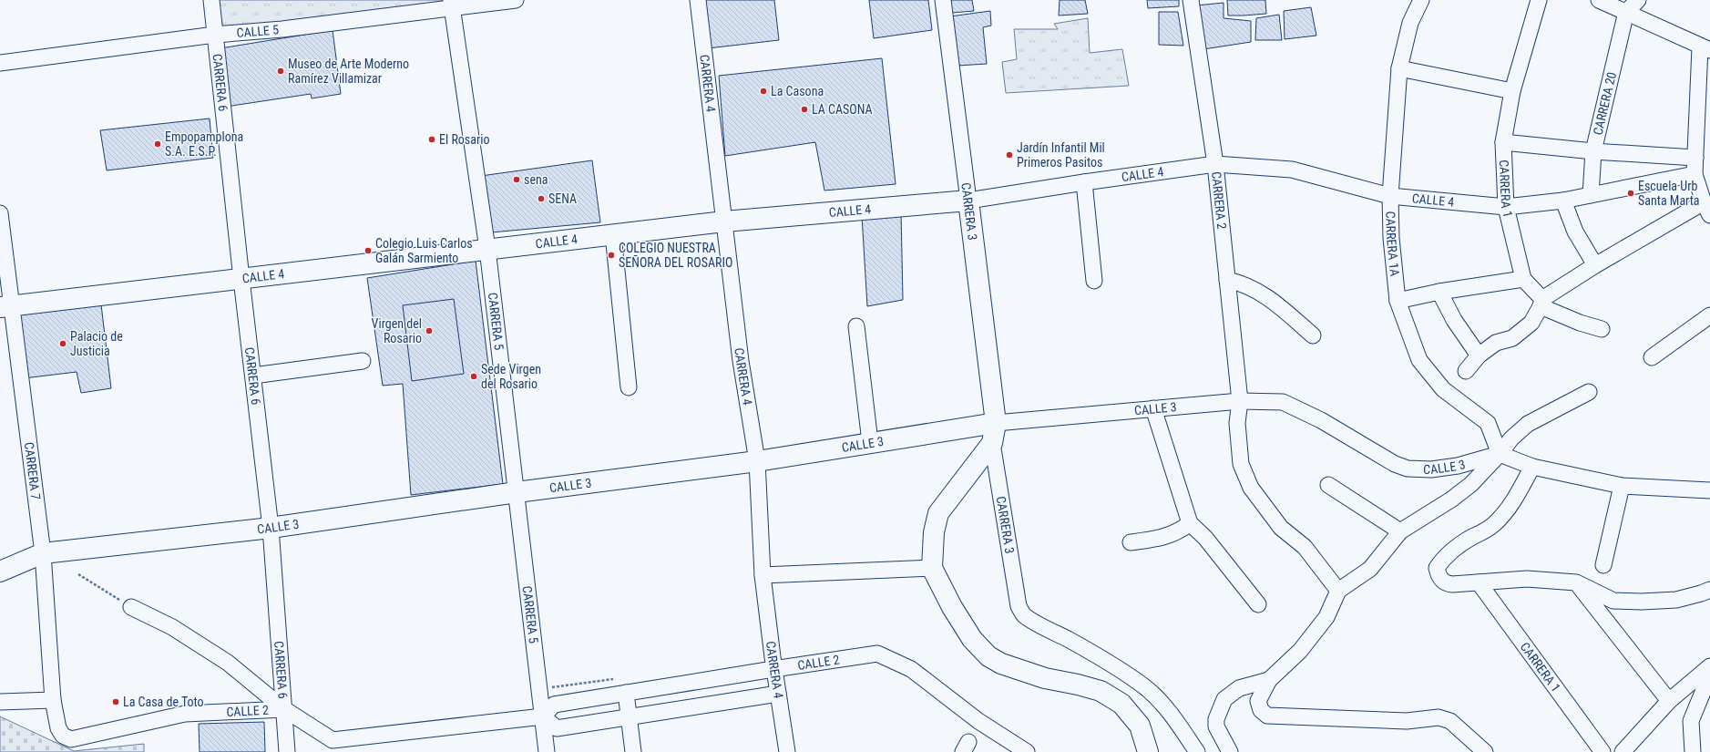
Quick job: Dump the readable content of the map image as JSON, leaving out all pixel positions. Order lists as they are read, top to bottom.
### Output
{
  "streets": {
    "main road": ["CALLE 4", "CARRERA 3", "CALLE 3"],
    "street": [
      "CALLE 5",
      "CARRERA 6",
      "CARRERA 4",
      "CARRERA 20",
      "CARRERA 1",
      "CARRERA 2",
      "CARRERA 1A",
      "CARRERA 5",
      "CARRERA 7",
      "CALLE 2"
    ]
  },
  "crossings": [
    ["CALLE 5", "CARRERA 6"],
    ["CALLE 5", "CARRERA 5"],
    ["CARRERA 6", "CALLE 4"],
    ["CARRERA 6", "CALLE 3"],
    ["CARRERA 6", "CALLE 2"],
    ["CARRERA 4", "CALLE 4"],
    ["CARRERA 4", "CALLE 3"],
    ["CARRERA 4", "CALLE 2"],
    ["CARRERA 20", "CALLE 4"],
    ["CALLE 4", "CARRERA 1"],
    ["CALLE 4", "CARRERA 2"],
    ["CALLE 4", "CARRERA 3"],
    ["CALLE 4", "CARRERA 1A"],
    ["CALLE 4", "CARRERA 5"],
    ["CALLE 4", "CARRERA 7"],
    ["CARRERA 2", "CALLE 3"],
    ["CARRERA 3", "CALLE 3"],
    ["CARRERA 1A", "CALLE 3"],
    ["CARRERA 5", "CALLE 3"],
    ["CARRERA 5", "CALLE 2"],
    ["CALLE 3", "CARRERA 7"],
    ["CARRERA 7", "CALLE 2"]
  ],
  "places": [
    "Museo de Arte Moderno Ramírez Villamizar",
    "La Casona",
    "LA CASONA",
    "El Rosario",
    "Empopamplona S.A. E.S.P.",
    "Jardín Infantil Mil Primeros Pasitos",
    "sena",
    "Escuela Urb Santa Marta",
    "SENA",
    "Colegio Luis Carlos Galán Sarmiento",
    "COLEGIO NUESTRA SEÑORA DEL ROSARIO",
    "Virgen del Rosario",
    "Palacio de Justicia",
    "Sede Virgen del Rosario",
    "La Casa de Toto"
  ]
}
